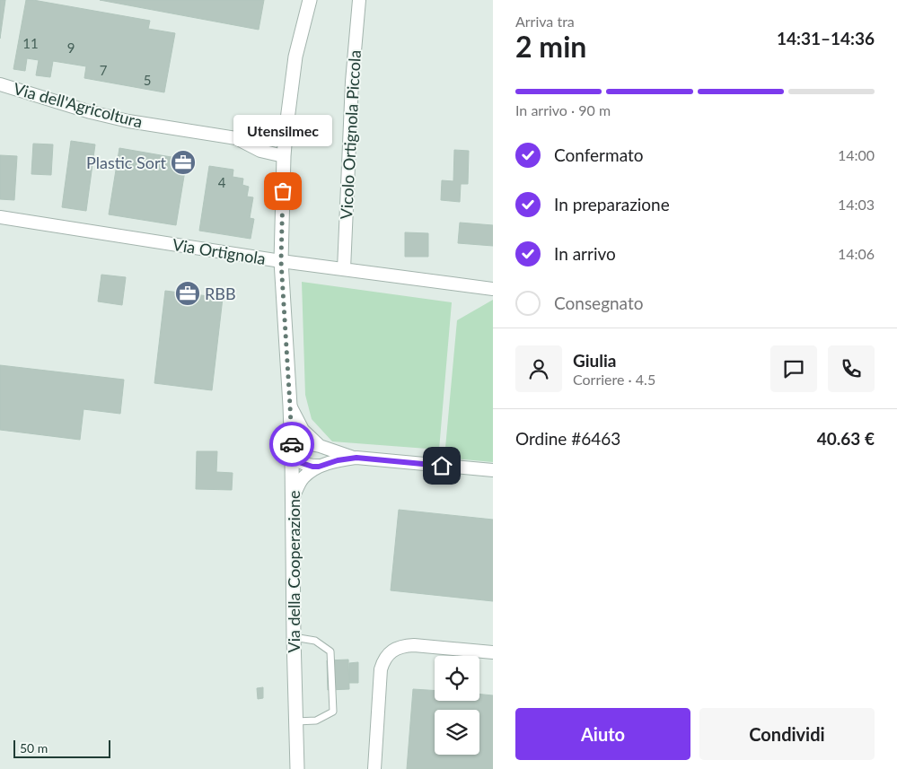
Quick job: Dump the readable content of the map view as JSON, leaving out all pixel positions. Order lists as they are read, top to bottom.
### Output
{
  "streets": {
    "street": [
      "Via dell'Agricoltura",
      "Vicolo Ortignola Piccola",
      "Via Ortignola",
      "Via della Cooperazione"
    ]
  },
  "crossings": [
    ["Via dell'Agricoltura", "Via della Cooperazione"],
    ["Vicolo Ortignola Piccola", "Via Ortignola"],
    ["Via Ortignola", "Via della Cooperazione"]
  ],
  "places": {
    "office": ["Plastic Sort", "RBB"],
    "other": ["Utensilmec"]
  },
  "house_numbers": [
    "11",
    "9",
    "7",
    "5",
    "4"
  ],
  "scale_bar": "50 m",
  "page": {
    "heading": ["2 min", "Arriva tra", "14:31–14:36"],
    "panel": [
      "Giulia",
      "Corriere · 4.5",
      "Ordine #6463",
      "40.63 €"
    ],
    "bar": "In arrivo · 90 m",
    "bubble": "Utensilmec",
    "list": [
      ["Confermato", "14:00"],
      ["In preparazione", "14:03"],
      ["In arrivo", "14:06"],
      "Consegnato"
    ],
    "buttons": ["Aiuto", "Condividi"],
    "scale": "50 m"
  }
}
